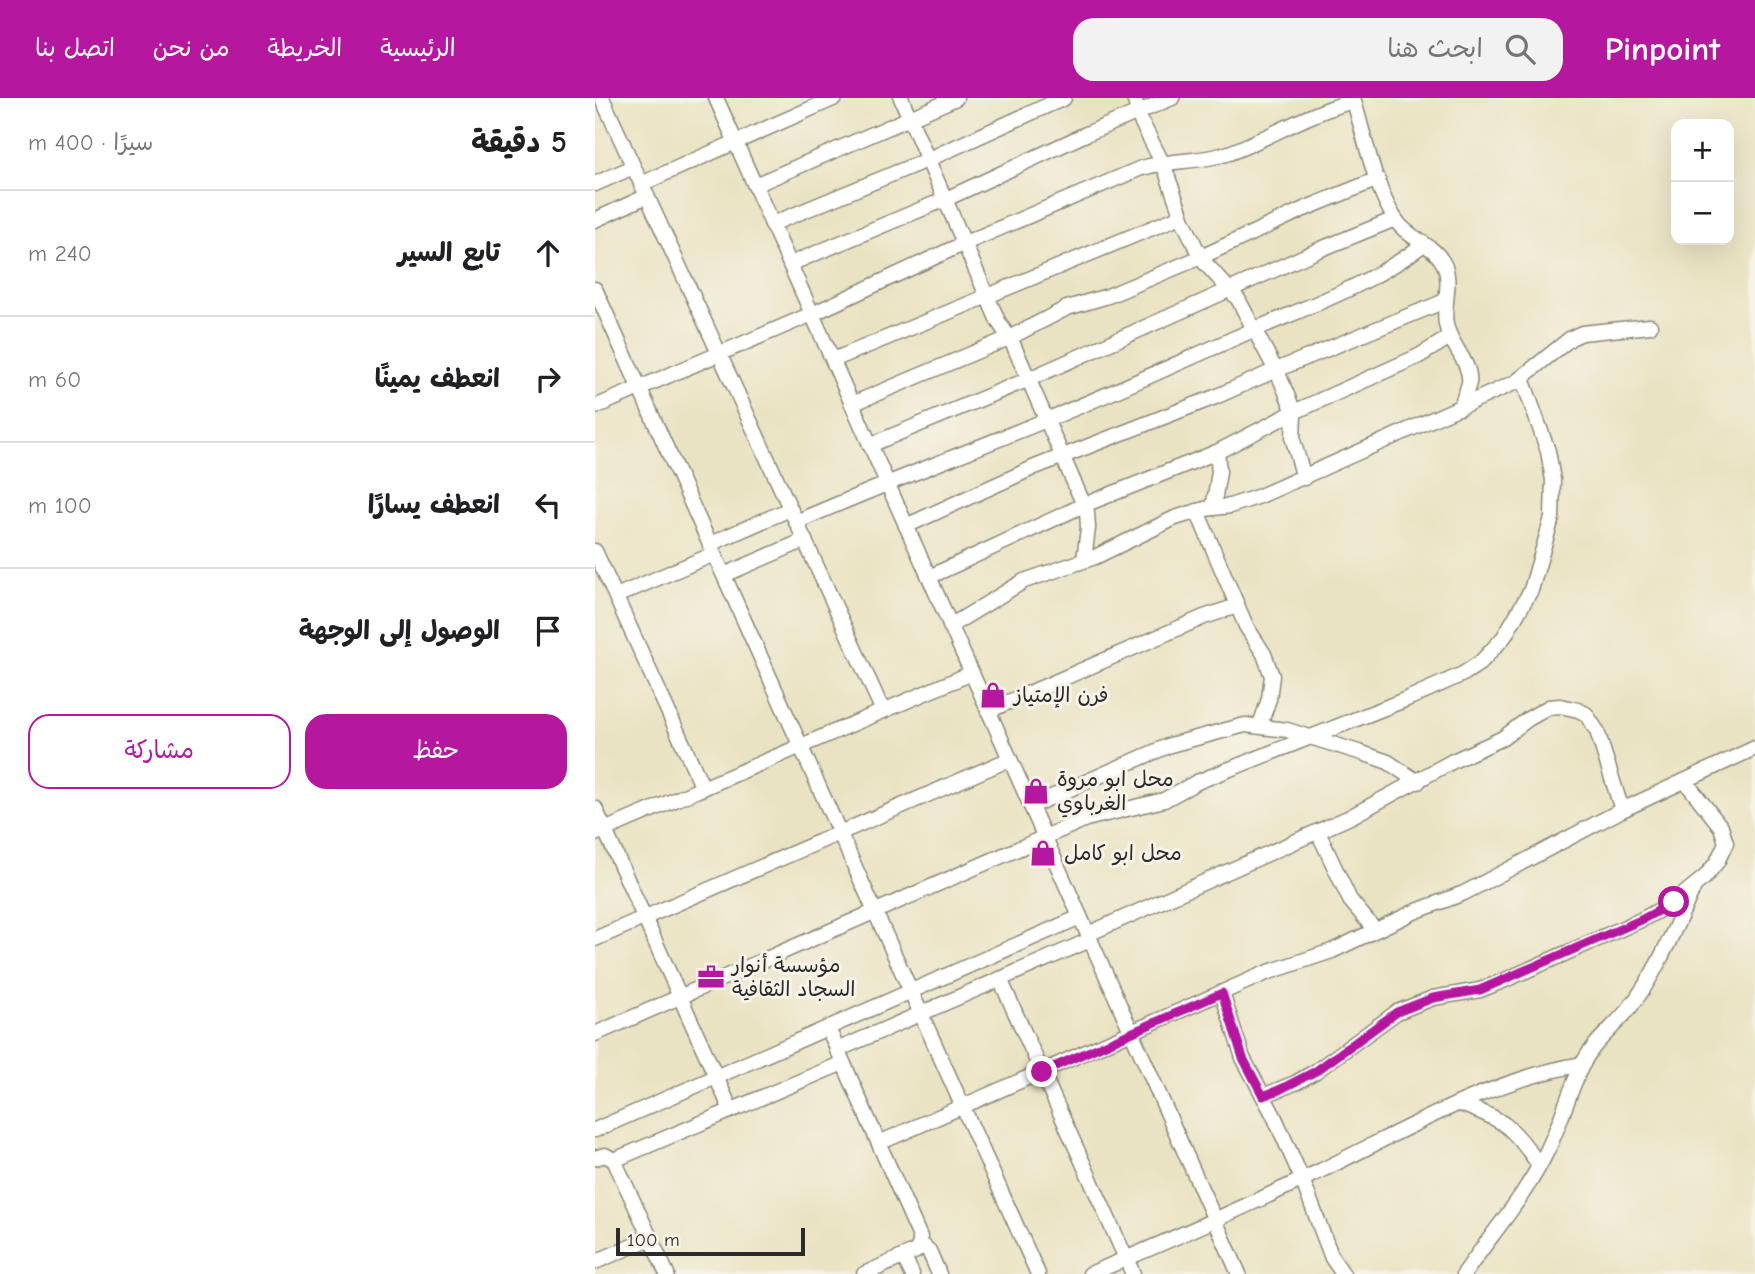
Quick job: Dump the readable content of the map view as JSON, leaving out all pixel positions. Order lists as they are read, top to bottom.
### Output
{
  "places": {
    "shop": ["فرن الإمتياز", "محل ابو مروة الغرباوي", "محل ابو كامل"],
    "office": ["مؤسسة أنوار السجاد الثقافية"]
  },
  "scale_bar": "100 m",
  "page": {
    "header": "Pinpoint",
    "search": "ابحث هنا",
    "nav": [
      "الرئيسية",
      "الخريطة",
      "من نحن",
      "اتصل بنا"
    ],
    "heading": ["5 دقيقة", "سيرًا · 400 m"],
    "map_buttons": ["+", "−"],
    "list": [
      ["تابع السير", "240 m"],
      ["انعطف يمينًا", "60 m"],
      ["انعطف يسارًا", "100 m"],
      "الوصول إلى الوجهة"
    ],
    "buttons": ["حفظ", "مشاركة"],
    "scale": "100 m"
  }
}
